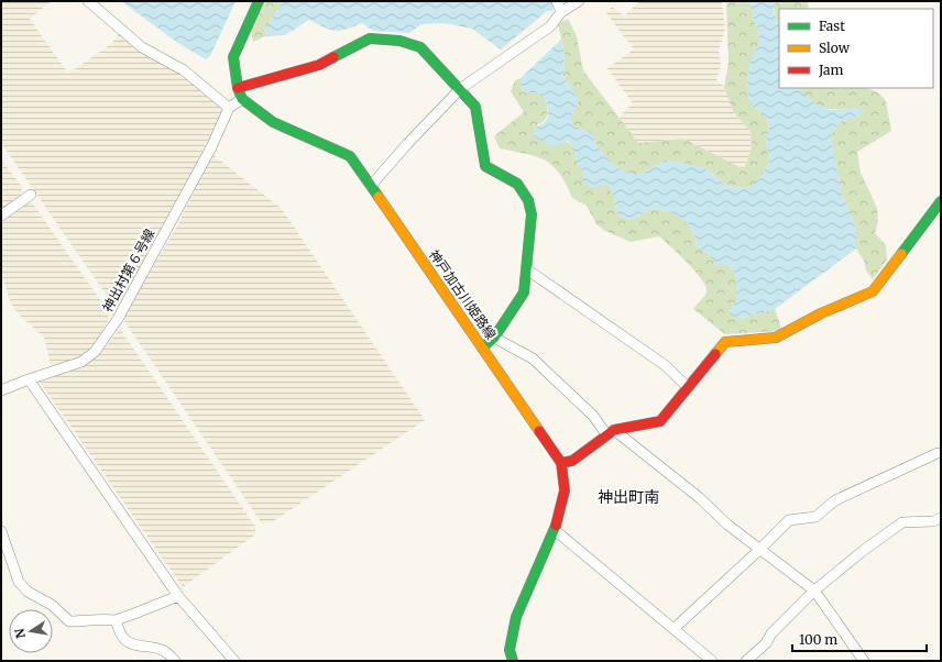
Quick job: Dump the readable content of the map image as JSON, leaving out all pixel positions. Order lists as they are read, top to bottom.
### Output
{
  "streets": {
    "street": ["神出村第６号線", "神戸加古川姫路線"]
  },
  "districts": ["神出町南"],
  "legend": ["Fast", "Slow", "Jam"],
  "scale_bar": "100 m",
  "north": "left"
}
